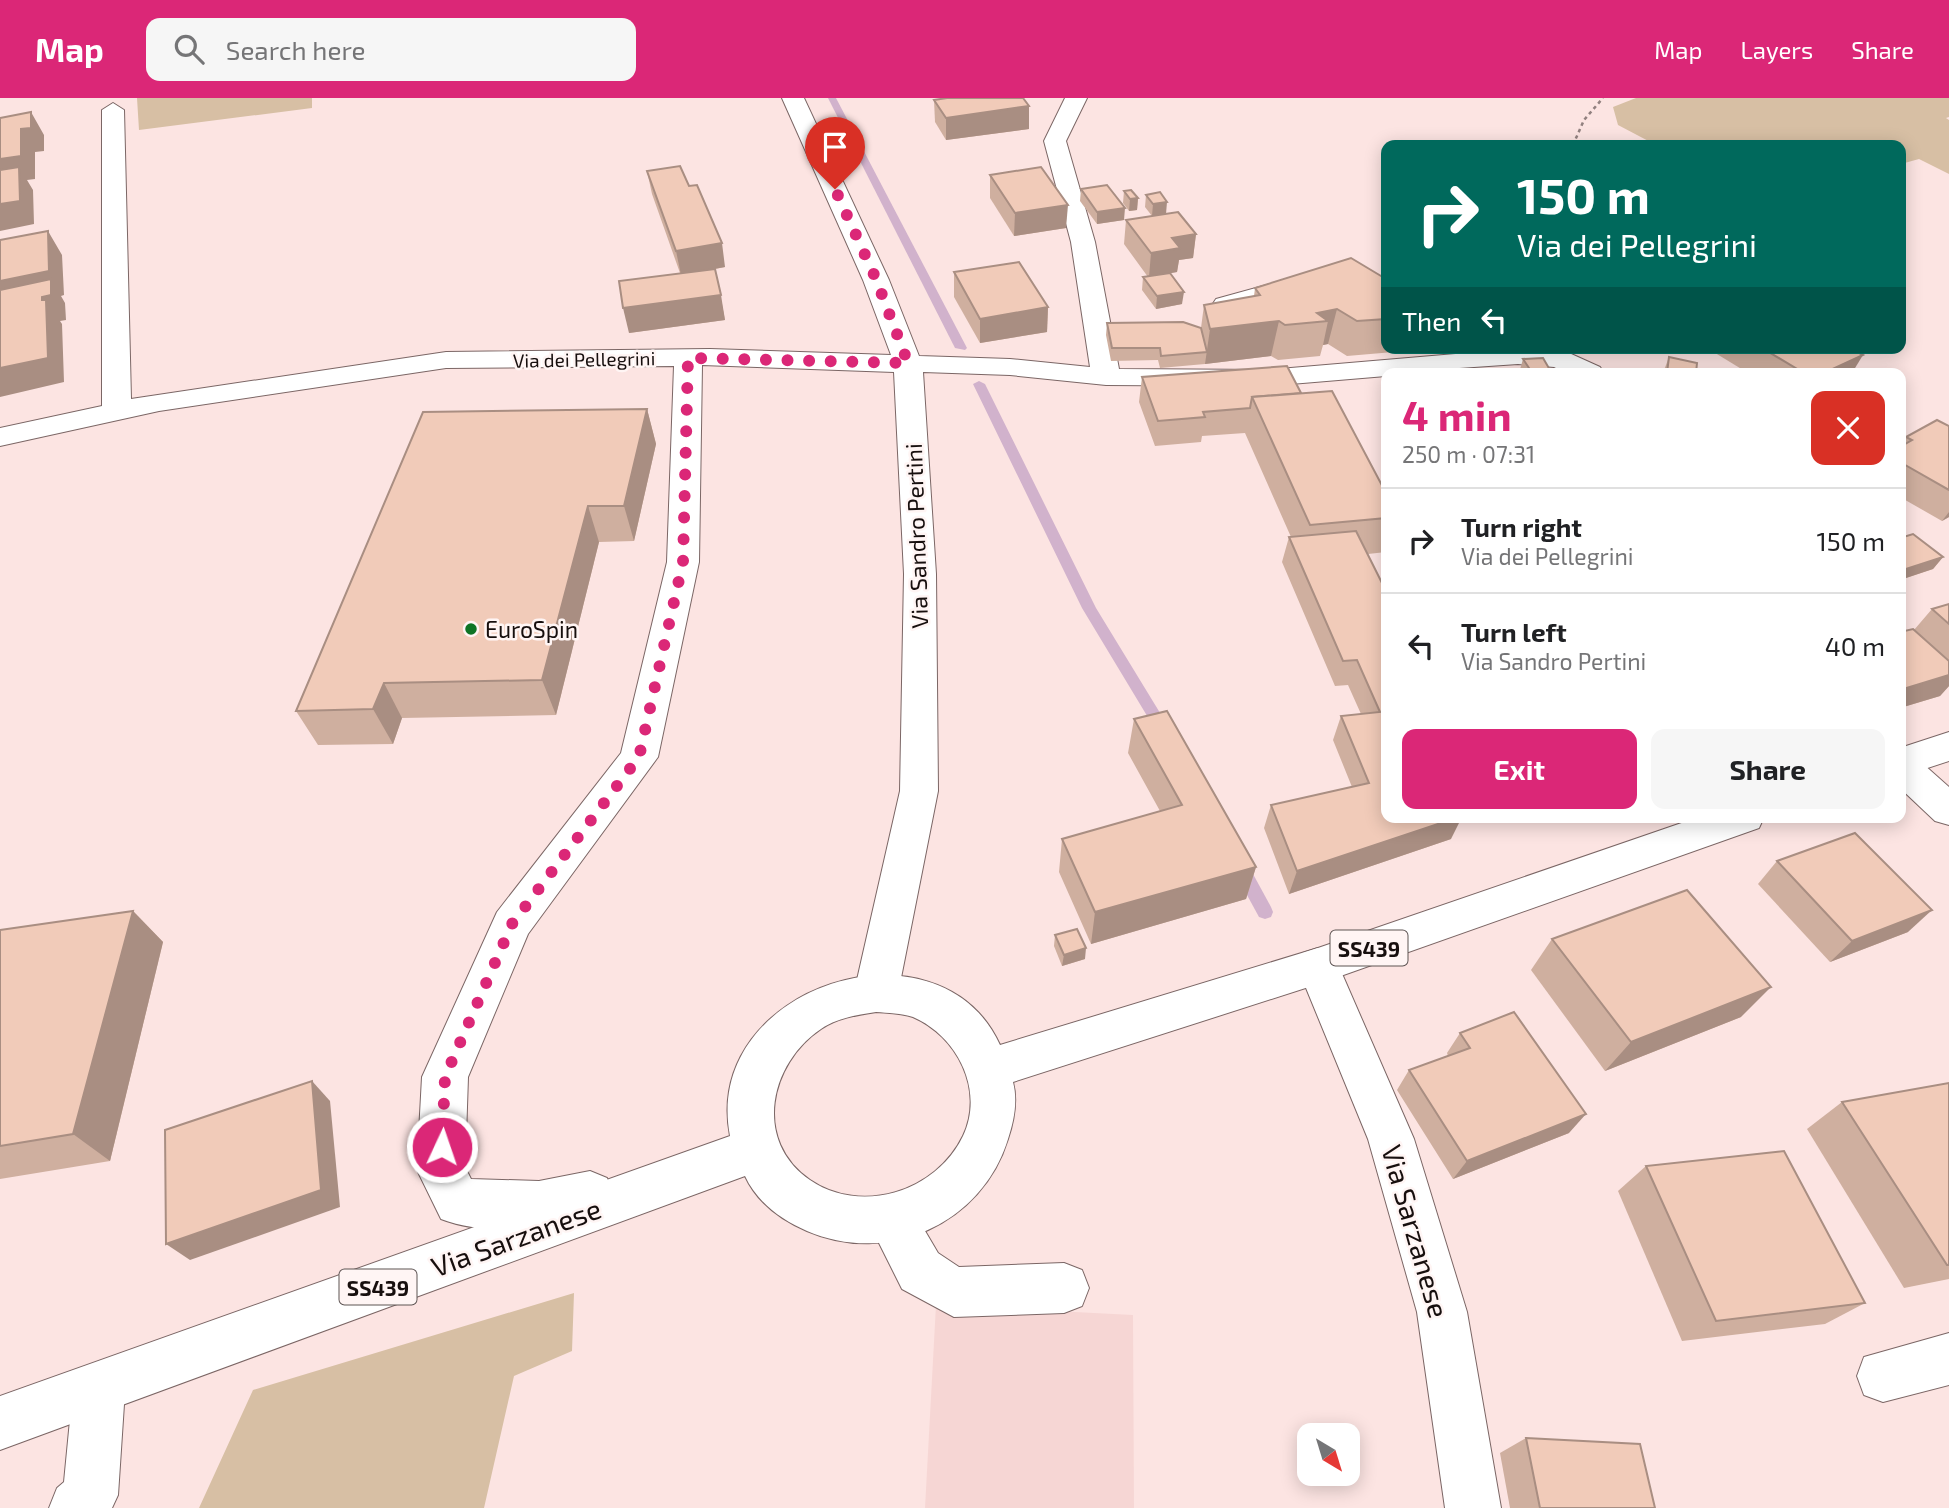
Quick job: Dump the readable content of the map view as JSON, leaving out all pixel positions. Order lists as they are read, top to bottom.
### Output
{
  "streets": {
    "street": [
      "Via dei Pellegrini",
      "Via Sandro Pertini",
      "SS439",
      "Via Sarzanese"
    ]
  },
  "crossings": [
    ["Via dei Pellegrini", "Via Sandro Pertini"],
    ["Via Sandro Pertini", "SS439"],
    ["Via Sandro Pertini", "Via Sarzanese"],
    ["SS439", "Via Sarzanese"]
  ],
  "places": ["EuroSpin"],
  "north": "bottom right",
  "page": {
    "header": "Map",
    "search": "Search here",
    "nav": ["Map", "Layers", "Share"],
    "turn": ["150 m", "Via dei Pellegrini"],
    "then": "Then",
    "heading": ["4 min", "250 m · 07:31"],
    "list": [
      {
        "name": "Turn right",
        "note": "Via dei Pellegrini",
        "value": "150 m"
      },
      {
        "name": "Turn left",
        "note": "Via Sandro Pertini",
        "value": "40 m"
      }
    ],
    "buttons": ["Exit", "Share"]
  }
}
